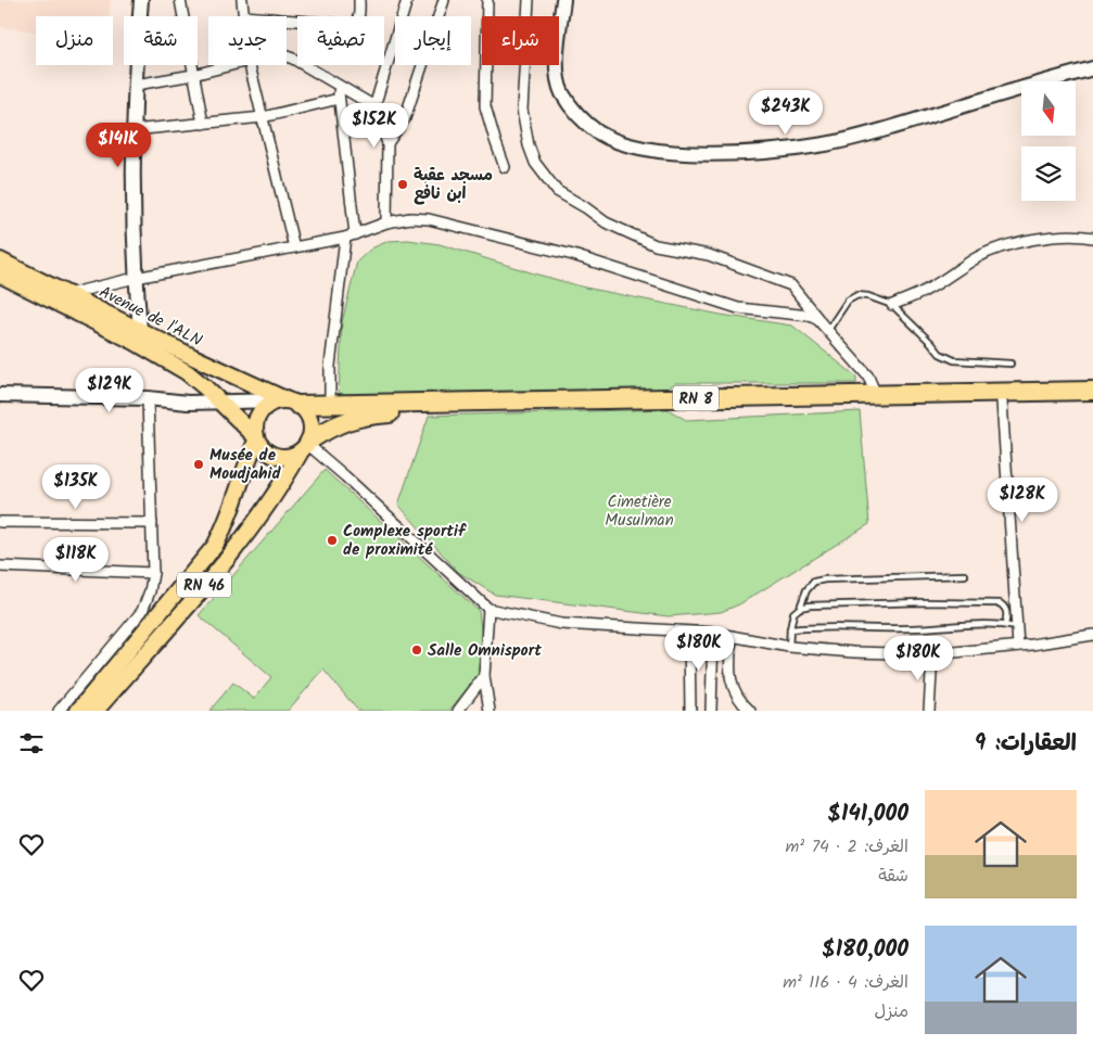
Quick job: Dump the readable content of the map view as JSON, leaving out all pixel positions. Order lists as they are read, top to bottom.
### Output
{
  "streets": {
    "highway": ["RN 8"],
    "main road": ["Avenue de l'ALN", "RN 46"]
  },
  "crossings": [
    ["Avenue de l'ALN", "RN 8"],
    ["Avenue de l'ALN", "RN 46"],
    ["RN 8", "RN 46"]
  ],
  "parks": ["Cimetière Musulman"],
  "places": [
    "مسجد عقبة ابن نافع",
    "Musée de Moudjahid",
    "Complexe sportif de proximité",
    "Salle Omnisport"
  ],
  "north": "bottom",
  "page": {
    "chip": [
      "شراء",
      "إيجار",
      "تصفية",
      "جديد",
      "شقة",
      "منزل"
    ],
    "price": [
      "$243K",
      "$152K",
      "$141K",
      "$129K",
      "$135K",
      "$128K",
      "$118K",
      "$180K",
      "$180K"
    ],
    "heading": "العقارات: 9",
    "list": [
      {
        "name": "$141,000",
        "note": "الغرف: 2 · 74 m² · شقة"
      },
      {
        "name": "$180,000",
        "note": "الغرف: 4 · 116 m² · منزل"
      }
    ]
  }
}
